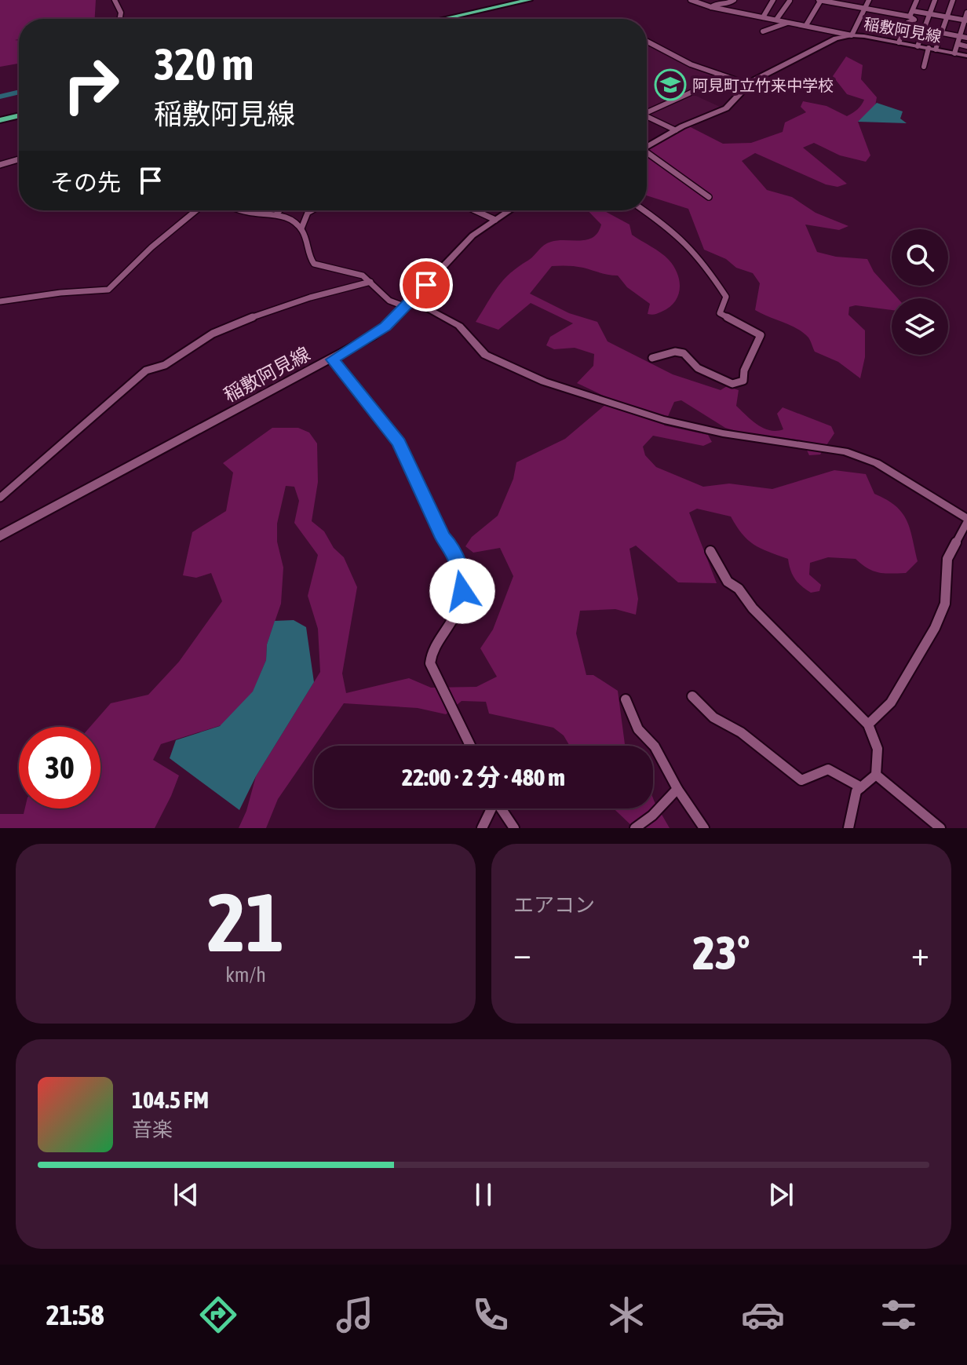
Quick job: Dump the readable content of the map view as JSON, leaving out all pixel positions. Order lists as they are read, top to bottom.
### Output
{
  "streets": {
    "main road": ["稲敷阿見線"]
  },
  "places": {
    "school or university": ["阿見町立竹来中学校"]
  },
  "page": {
    "turn": ["320 m", "稲敷阿見線"],
    "then": "その先",
    "limit": "30",
    "trip": "22:00 · 2 分 · 480 m",
    "tile": [
      ["21", "km/h"],
      "エアコン"
    ],
    "heat": ["−", "23°", "+"],
    "song": ["104.5 FM", "音楽"],
    "tabs": "21:58"
  }
}
